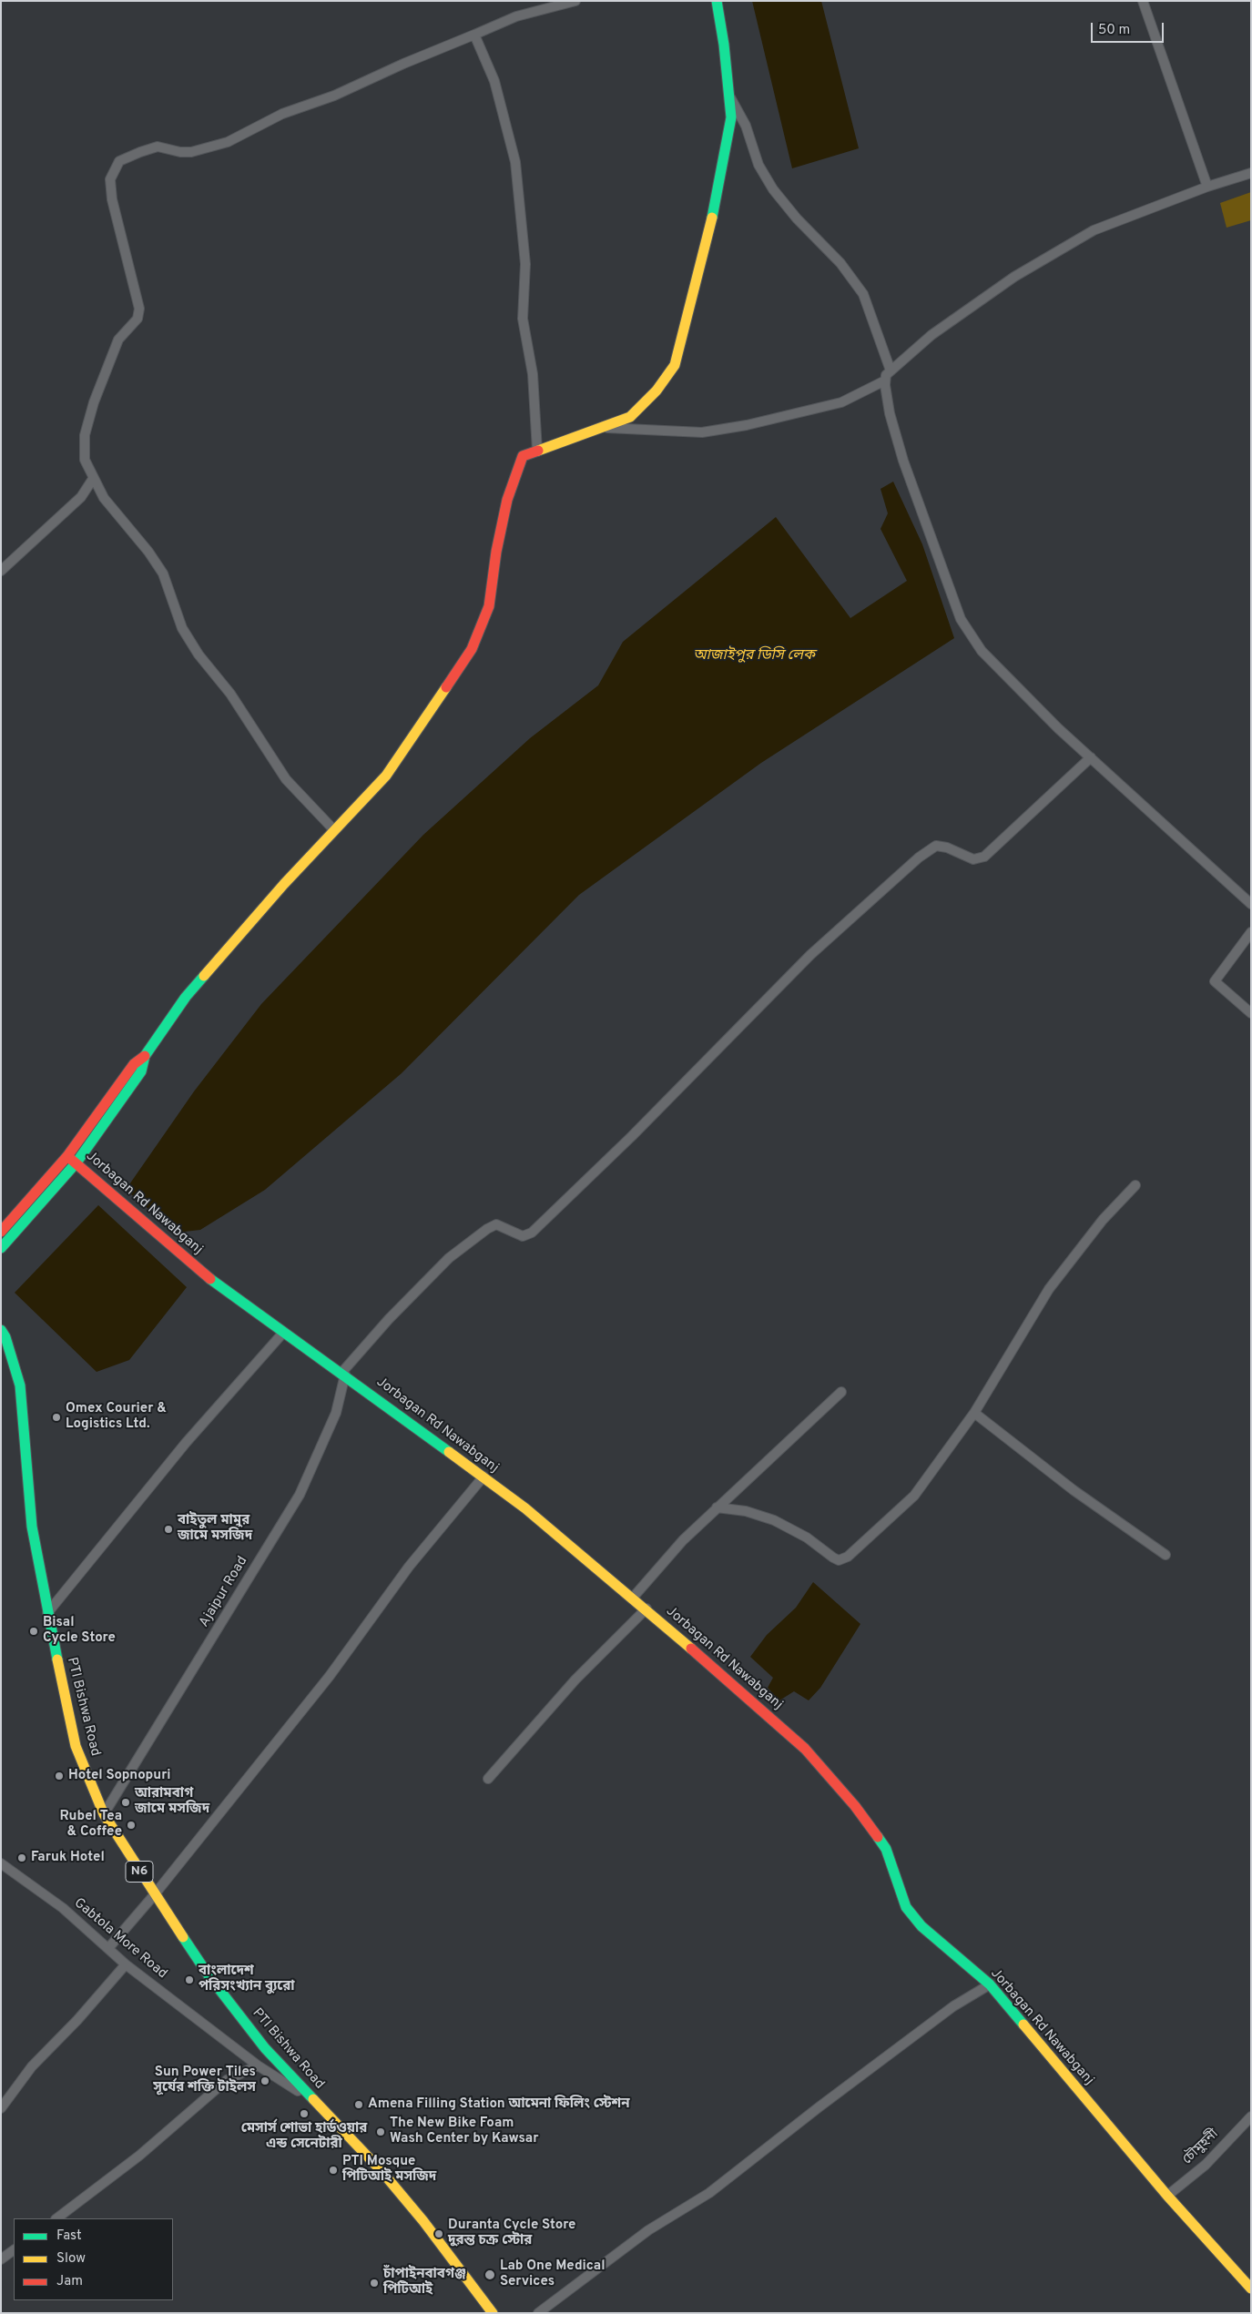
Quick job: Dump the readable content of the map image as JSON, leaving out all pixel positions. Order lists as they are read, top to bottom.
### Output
{
  "streets": {
    "main road": ["Jorbagan Rd Nawabganj", "PTI Bishwa Road", "N6"],
    "street": ["Ajaipur Road", "Gabtola More Road", "চৌমুহনী"]
  },
  "crossings": [
    ["Jorbagan Rd Nawabganj", "Ajaipur Road"],
    ["Jorbagan Rd Nawabganj", "চৌমুহনী"],
    ["Ajaipur Road", "PTI Bishwa Road"],
    ["PTI Bishwa Road", "Gabtola More Road"]
  ],
  "water": ["আজাইপুর ডিসি লেক"],
  "places": [
    "Omex Courier & Logistics Ltd.",
    "বাইতুল মামুর জামে মসজিদ",
    "Bisal Cycle Store",
    "Hotel Sopnopuri",
    "আরামবাগ জামে মসজিদ",
    "Rubel Tea & Coffee",
    "Faruk Hotel",
    "বাংলাদেশ পরিসংখ্যান ব্যুরো",
    "Sun Power Tiles সূর্যের শক্তি টাইলস",
    "Amena Filling Station আমেনা ফিলিং স্টেশন",
    "মেসার্স শোভা হার্ডওয়ার এন্ড সেনেটারী",
    "The New Bike Foam Wash Center by Kawsar",
    "PTI Mosque পিটিআই মসজিদ",
    "Duranta Cycle Store দুরন্ত চক্র স্টোর",
    "Lab One Medical Services",
    "চাঁপাইনবাবগঞ্জ পিটিআই"
  ],
  "legend": ["Fast", "Slow", "Jam"],
  "scale_bar": "50 m"
}
